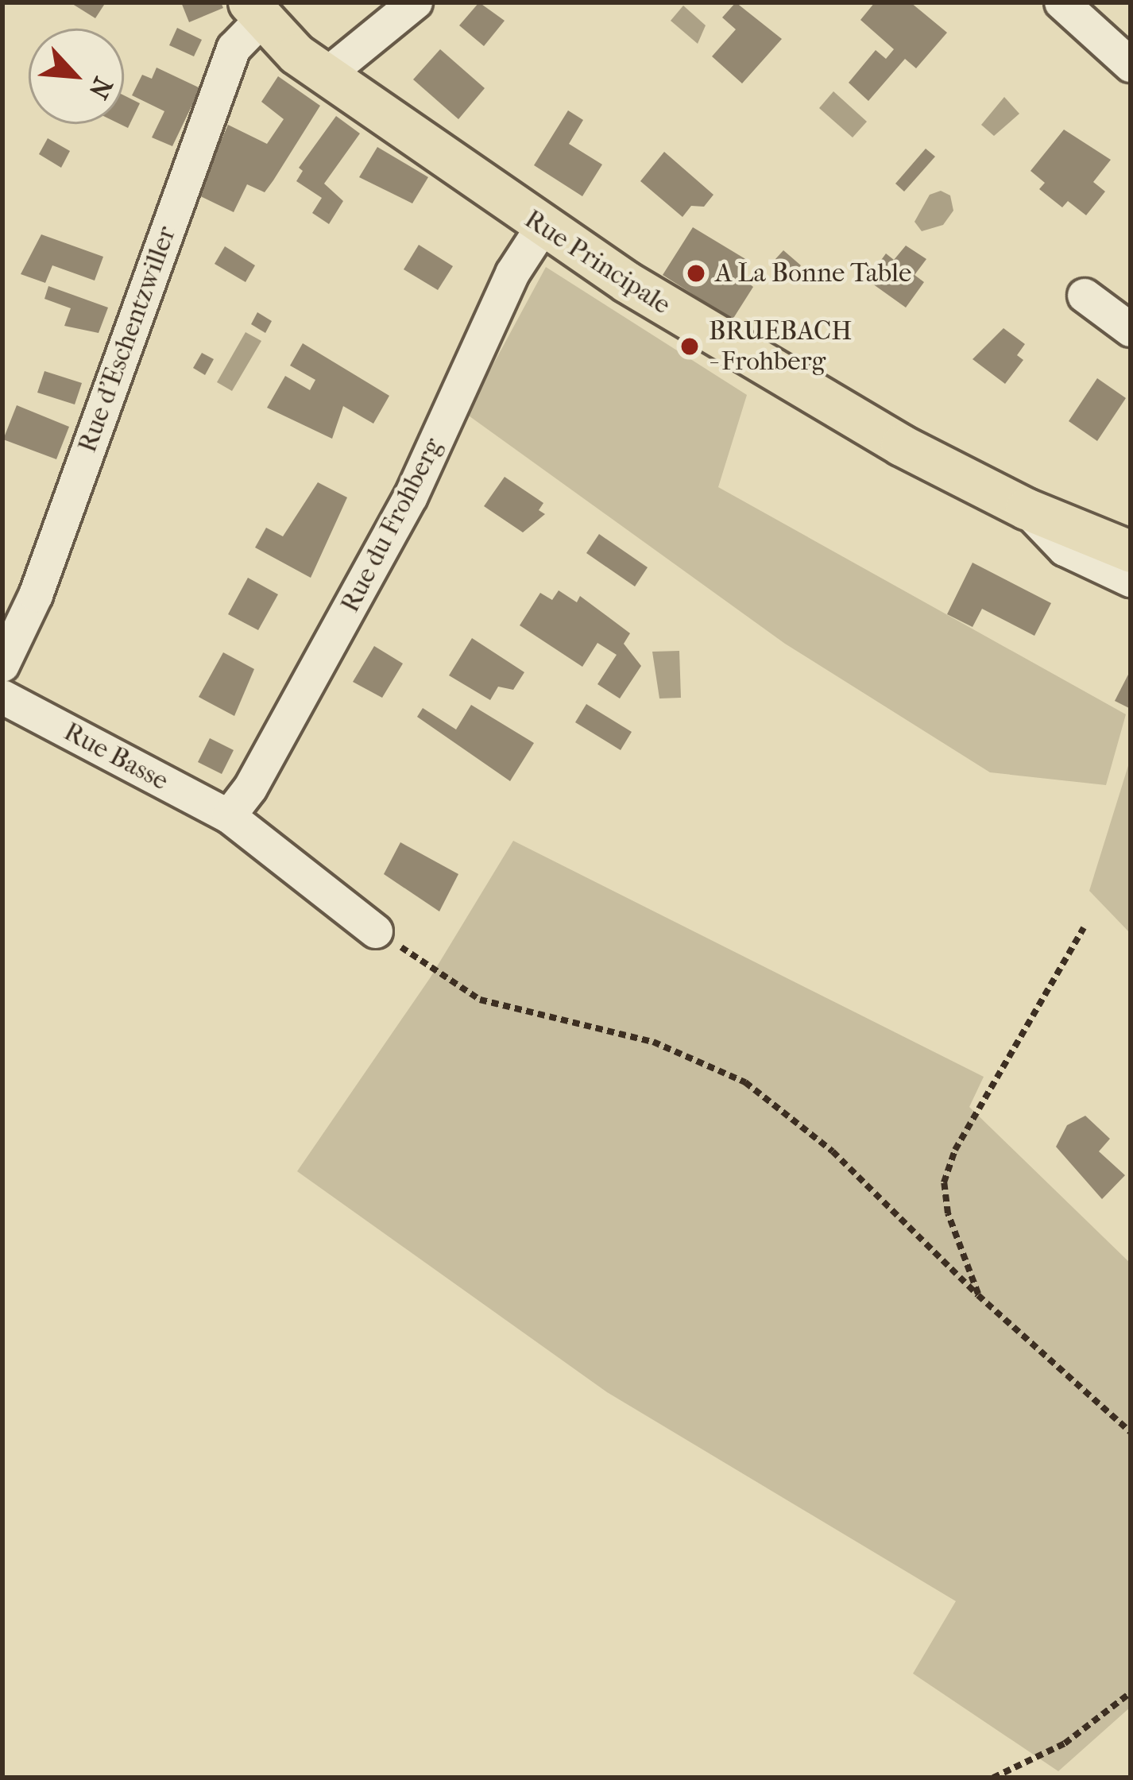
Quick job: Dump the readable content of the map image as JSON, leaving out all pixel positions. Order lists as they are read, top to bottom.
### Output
{
  "streets": {
    "main road": ["Rue Principale"],
    "street": ["Rue d'Eschentzwiller", "Rue du Frohberg", "Rue Basse"]
  },
  "crossings": [
    ["Rue Principale", "Rue d'Eschentzwiller"],
    ["Rue Principale", "Rue du Frohberg"],
    ["Rue du Frohberg", "Rue Basse"]
  ],
  "places": ["A La Bonne Table", "BRUEBACH - Frohberg"],
  "north": "bottom right"
}
